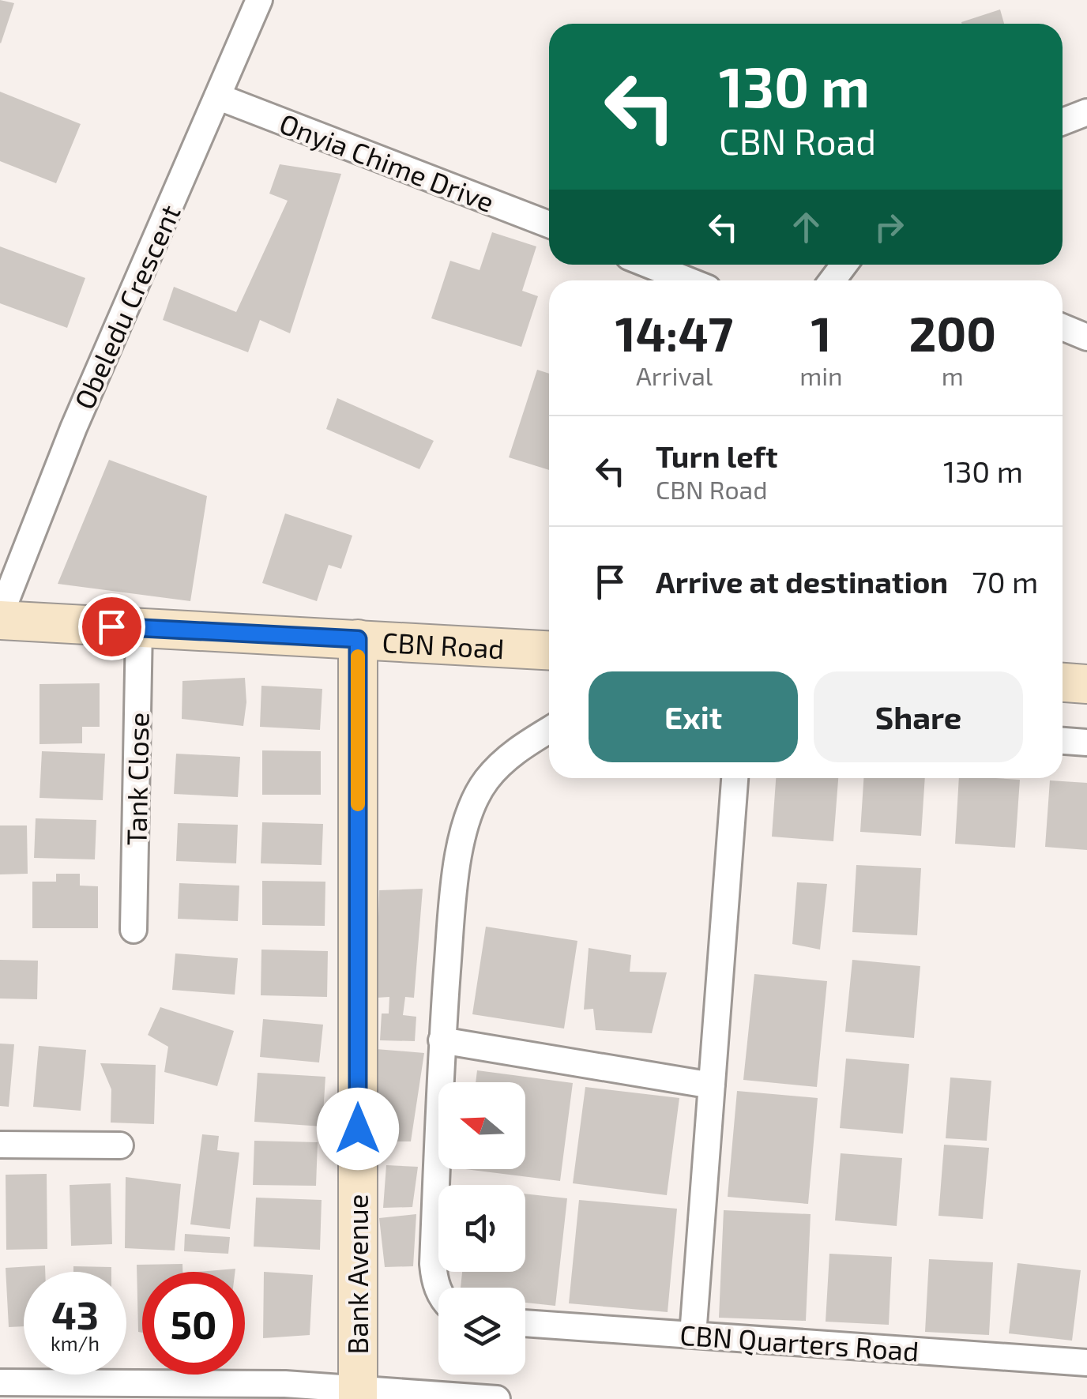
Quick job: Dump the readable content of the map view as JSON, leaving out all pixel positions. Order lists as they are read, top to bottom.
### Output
{
  "streets": {
    "main road": ["CBN Road", "Bank Avenue"],
    "street": [
      "Onyia Chime Drive",
      "Obeledu Crescent",
      "Tank Close",
      "CBN Quarters Road"
    ]
  },
  "crossings": [
    ["Onyia Chime Drive", "Obeledu Crescent"],
    ["Obeledu Crescent", "CBN Road"],
    ["CBN Road", "Tank Close"],
    ["CBN Road", "Bank Avenue"]
  ],
  "north": "left",
  "page": {
    "turn": ["130 m", "CBN Road"],
    "eta": [
      "14:47",
      "Arrival",
      "1",
      "min",
      "200",
      "m"
    ],
    "list": [
      {
        "name": "Turn left",
        "note": "CBN Road",
        "value": "130 m"
      },
      {
        "name": "Arrive at destination",
        "value": "70 m"
      }
    ],
    "buttons": ["Exit", "Share"],
    "speed": "43 km/h",
    "limit": "50"
  }
}
